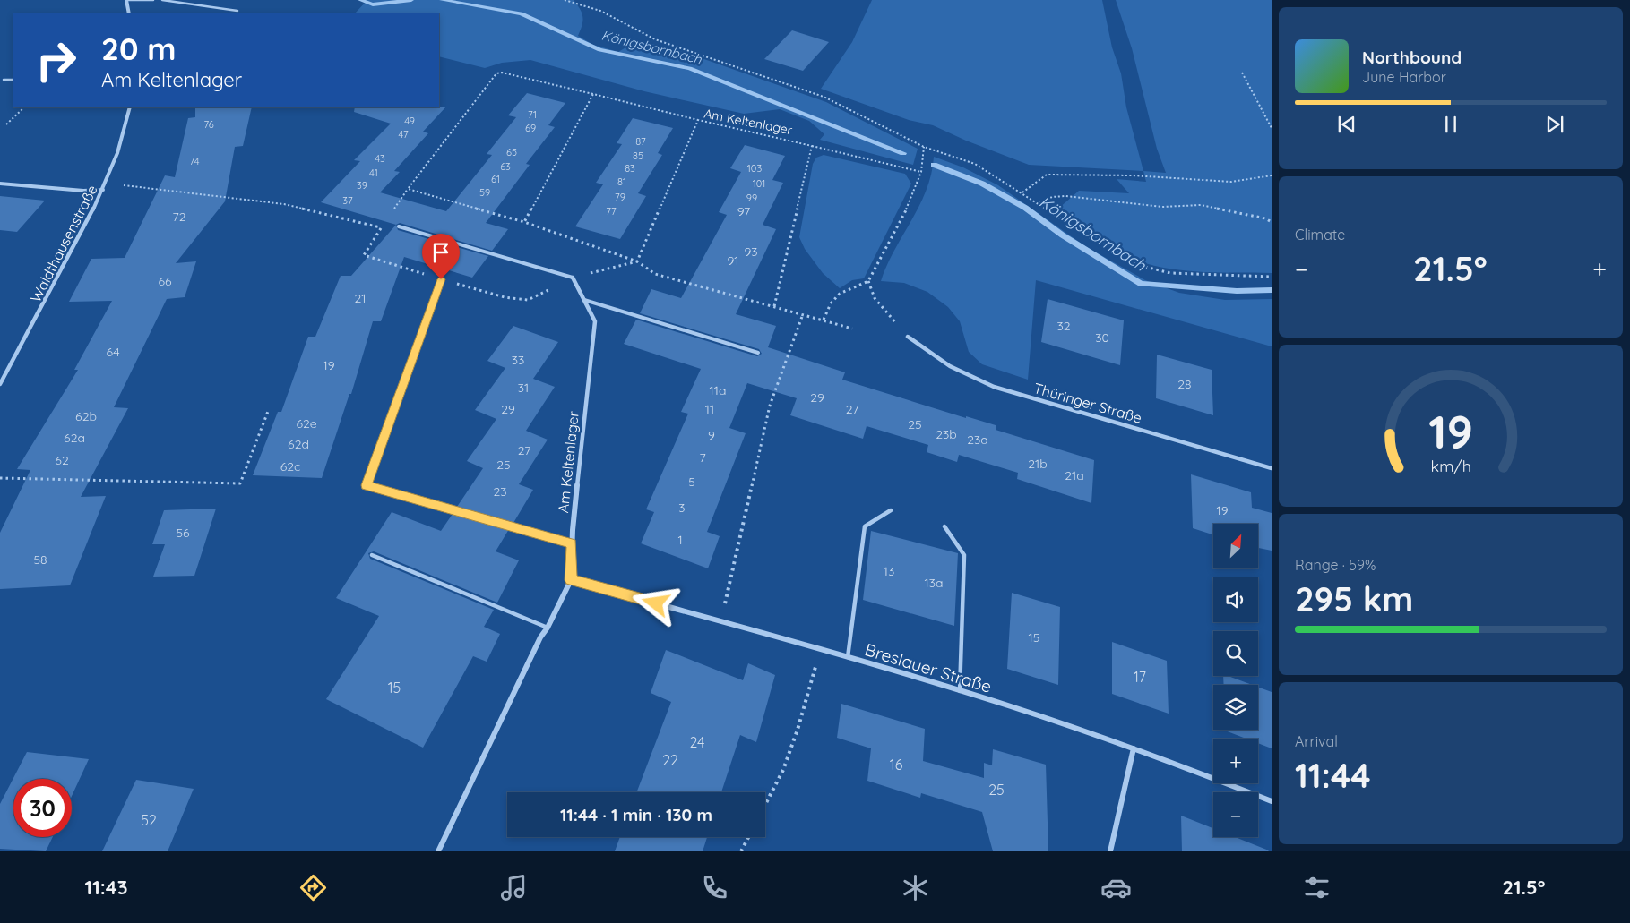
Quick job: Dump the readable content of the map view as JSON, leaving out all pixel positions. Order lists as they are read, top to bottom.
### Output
{
  "streets": {
    "street": [
      "Am Keltenlager",
      "Waldthausenstraße",
      "Thüringer Straße",
      "Breslauer Straße"
    ]
  },
  "crossings": [
    ["Am Keltenlager", "Breslauer Straße"]
  ],
  "water": ["Königsbornbach"],
  "house_numbers": [
    "71",
    "49",
    "76",
    "69",
    "47",
    "87",
    "65",
    "85",
    "43",
    "74",
    "63",
    "83",
    "103",
    "41",
    "61",
    "81",
    "101",
    "39",
    "59",
    "79",
    "99",
    "37",
    "77",
    "97",
    "72",
    "93",
    "91",
    "66",
    "21",
    "32",
    "30",
    "64",
    "33",
    "19",
    "28",
    "31",
    "11a",
    "29",
    "29",
    "11",
    "27",
    "62b",
    "62e",
    "25",
    "23b",
    "9",
    "62a",
    "23a",
    "62d",
    "27",
    "7",
    "62",
    "21b",
    "25",
    "62c",
    "21a",
    "5",
    "23",
    "3",
    "19",
    "56",
    "1",
    "58",
    "13",
    "13a",
    "15",
    "17",
    "15",
    "24",
    "22",
    "16",
    "25",
    "52"
  ],
  "north": "top right",
  "page": {
    "turn": ["20 m", "Am Keltenlager"],
    "song": ["Northbound", "June Harbor"],
    "tile": [
      "Climate",
      ["Range · 59%", "295 km"],
      ["Arrival", "11:44"]
    ],
    "heat": ["−", "21.5°", "+"],
    "map_buttons": ["+", "−"],
    "limit": "30",
    "trip": "11:44 · 1 min · 130 m",
    "tabs": ["11:43", "21.5°"],
    "gauge": ["19", "km/h"]
  }
}
